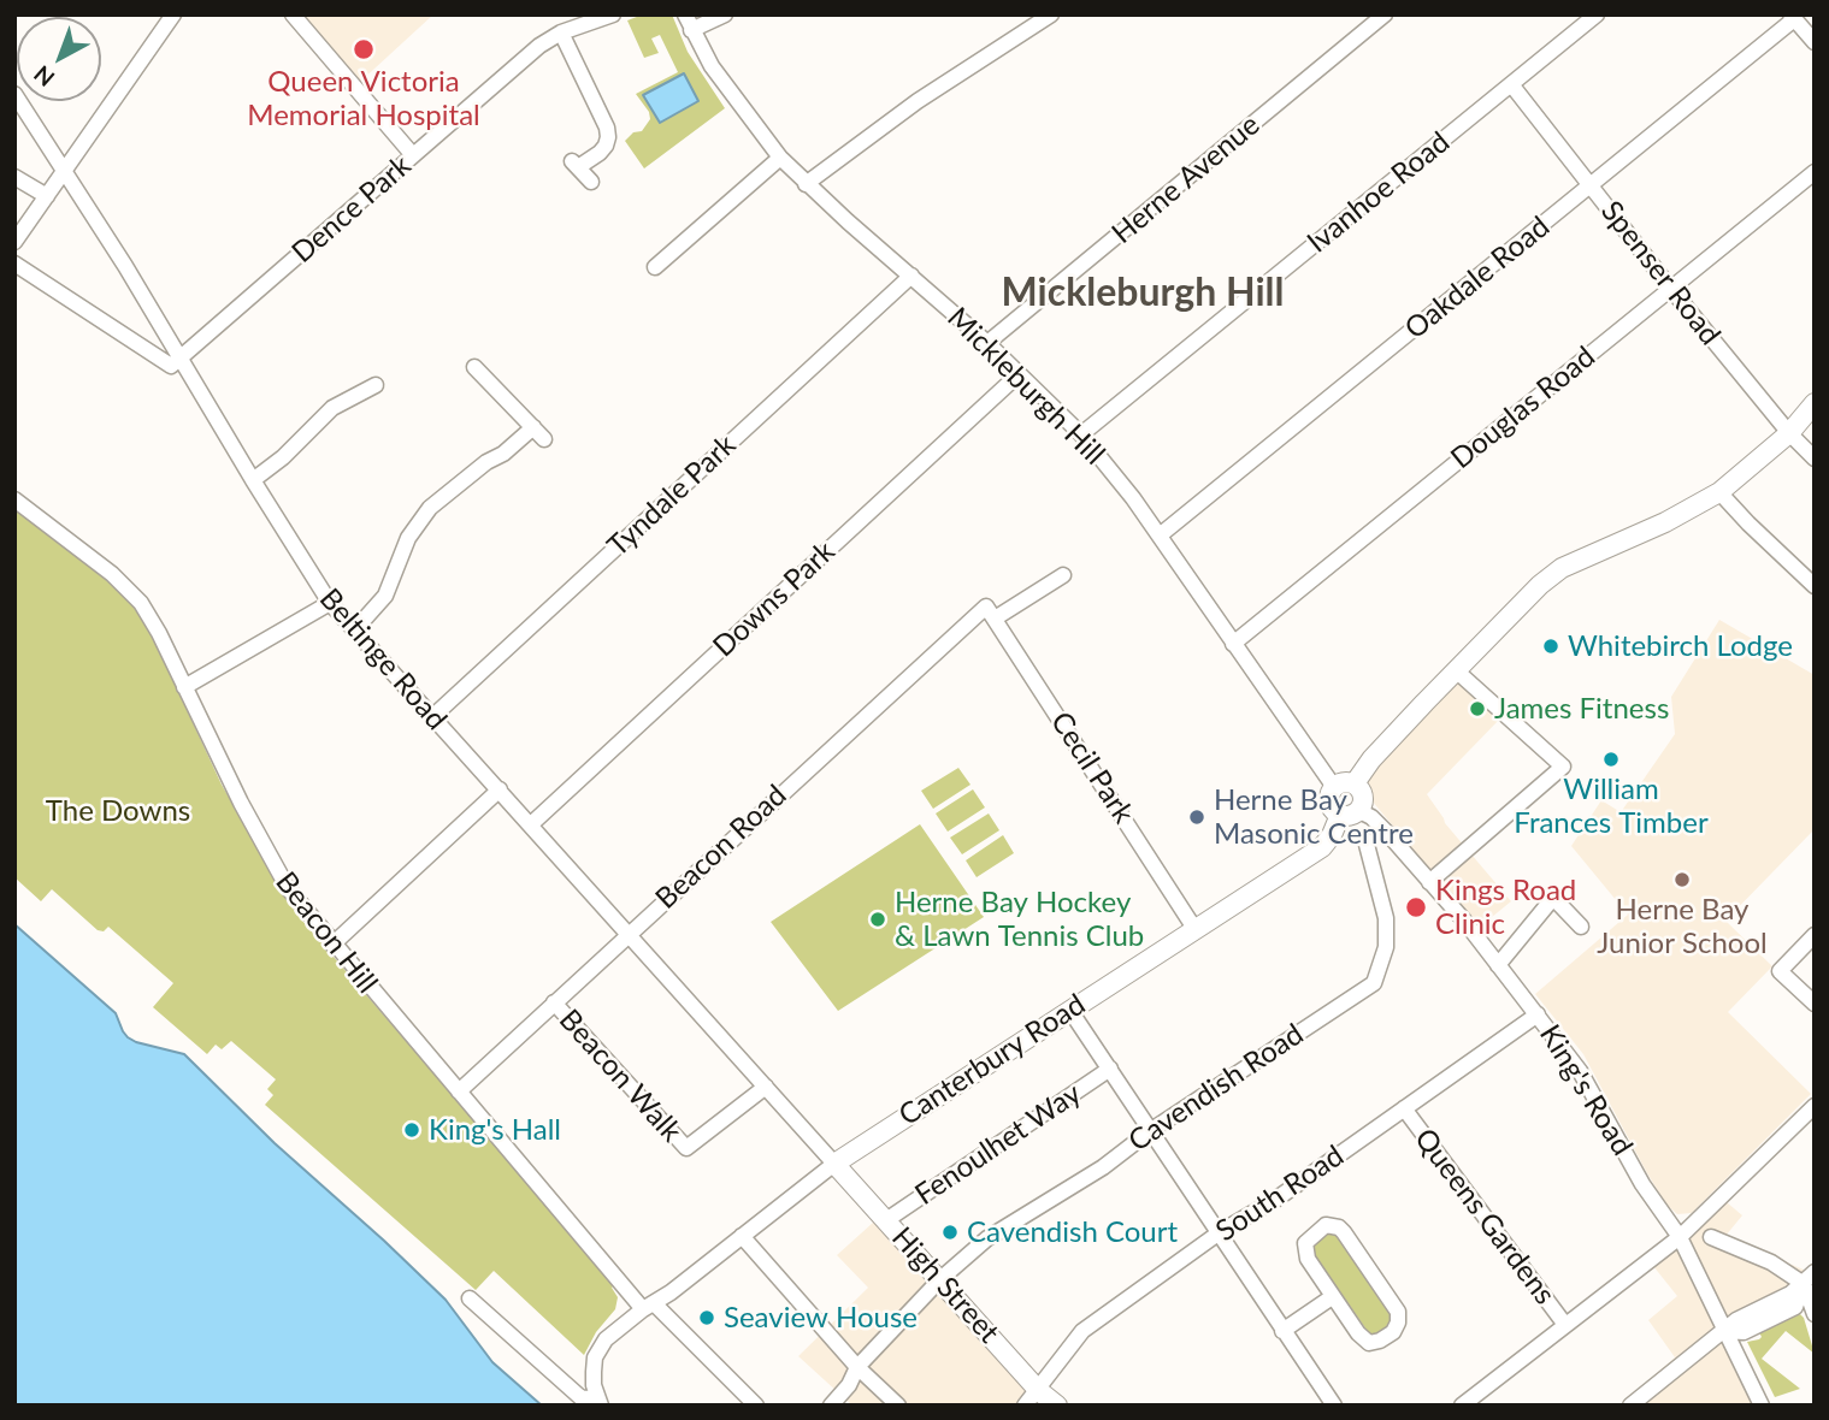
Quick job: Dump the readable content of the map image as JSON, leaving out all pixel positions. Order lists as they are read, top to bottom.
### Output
{
  "streets": {
    "main road": ["Canterbury Road", "High Street"],
    "street": [
      "Herne Avenue",
      "Ivanhoe Road",
      "Dence Park",
      "Spenser Road",
      "Oakdale Road",
      "Mickleburgh Hill",
      "Douglas Road",
      "Tyndale Park",
      "Downs Park",
      "Beltinge Road",
      "Cecil Park",
      "Beacon Road",
      "Beacon Hill",
      "Beacon Walk",
      "Cavendish Road",
      "King's Road",
      "Fenoulhet Way",
      "South Road",
      "Queens Gardens"
    ]
  },
  "crossings": [
    ["Herne Avenue", "Mickleburgh Hill"],
    ["Ivanhoe Road", "Spenser Road"],
    ["Ivanhoe Road", "Mickleburgh Hill"],
    ["Dence Park", "Beltinge Road"],
    ["Spenser Road", "Oakdale Road"],
    ["Spenser Road", "Douglas Road"],
    ["Oakdale Road", "Mickleburgh Hill"],
    ["Mickleburgh Hill", "Douglas Road"],
    ["Mickleburgh Hill", "Tyndale Park"],
    ["Mickleburgh Hill", "Downs Park"],
    ["Mickleburgh Hill", "Canterbury Road"],
    ["Mickleburgh Hill", "King's Road"],
    ["Tyndale Park", "Beltinge Road"],
    ["Downs Park", "Beltinge Road"],
    ["Beltinge Road", "Beacon Road"],
    ["Beltinge Road", "Canterbury Road"],
    ["Beltinge Road", "Beacon Walk"],
    ["Beltinge Road", "High Street"],
    ["Cecil Park", "Beacon Road"],
    ["Cecil Park", "Canterbury Road"],
    ["Beacon Road", "Beacon Hill"],
    ["Beacon Road", "Beacon Walk"],
    ["Beacon Hill", "Canterbury Road"],
    ["Canterbury Road", "King's Road"],
    ["Canterbury Road", "High Street"],
    ["Cavendish Road", "High Street"],
    ["King's Road", "South Road"],
    ["Fenoulhet Way", "High Street"],
    ["South Road", "Queens Gardens"],
    ["South Road", "High Street"]
  ],
  "districts": ["Mickleburgh Hill"],
  "parks": ["The Downs"],
  "places": [
    "Queen Victoria Memorial Hospital",
    "Whitebirch Lodge",
    "James Fitness",
    "William Frances Timber",
    "Herne Bay Masonic Centre",
    "Herne Bay Junior School",
    "Kings Road Clinic",
    "Herne Bay Hockey & Lawn Tennis Club",
    "King's Hall",
    "Cavendish Court",
    "Seaview House"
  ],
  "north": "bottom left"
}
